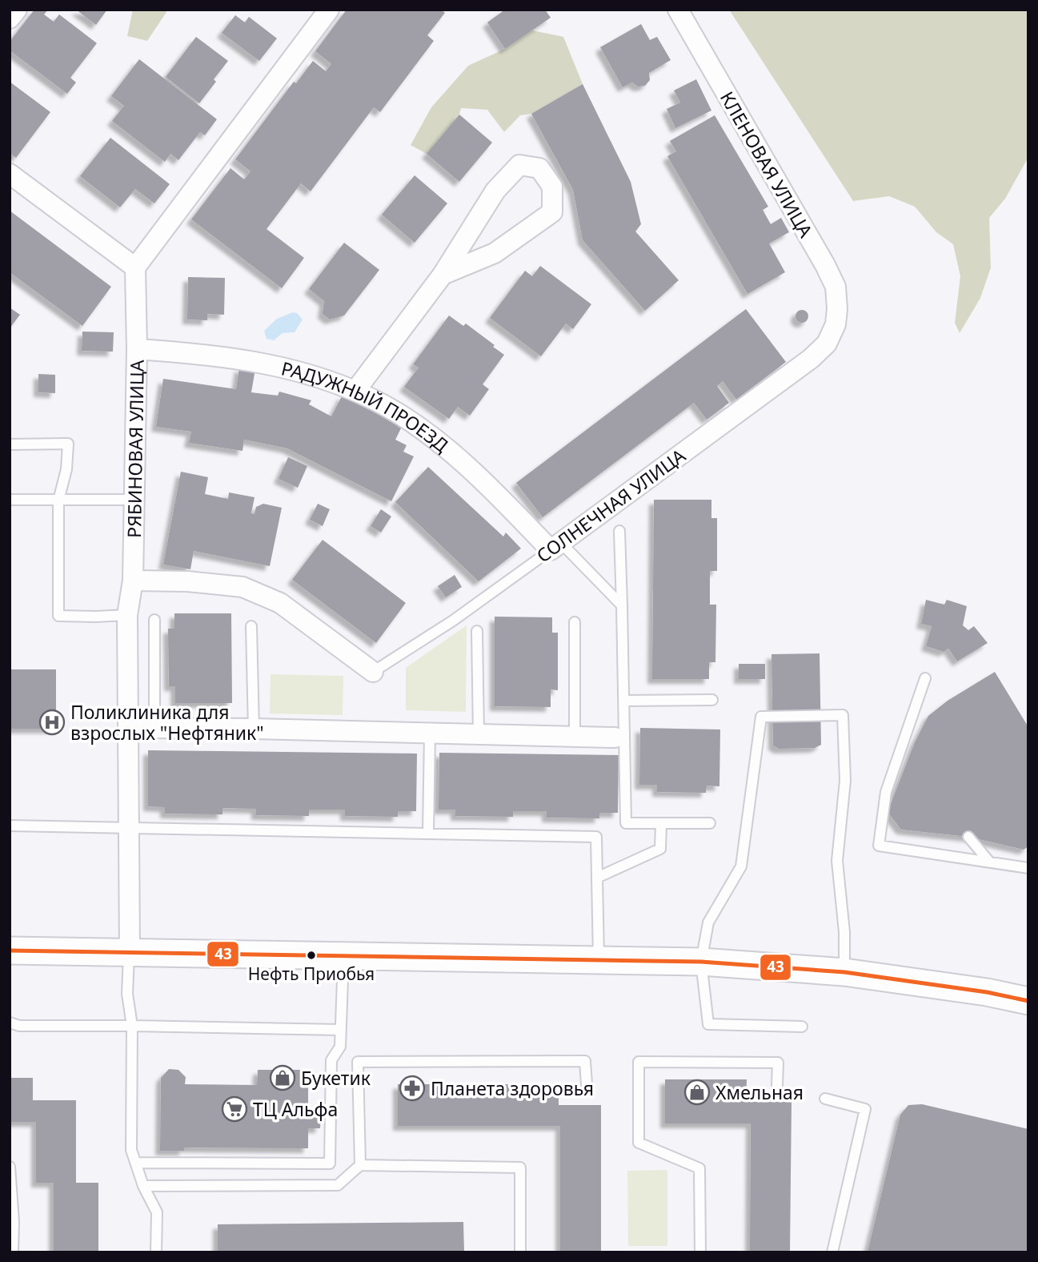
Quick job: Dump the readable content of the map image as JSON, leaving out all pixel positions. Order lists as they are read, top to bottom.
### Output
{
  "streets": {
    "street": [
      "КЛЕНОВАЯ УЛИЦА",
      "РАДУЖНЫЙ ПРОЕЗД",
      "РЯБИНОВАЯ УЛИЦА",
      "СОЛНЕЧНАЯ УЛИЦА"
    ]
  },
  "crossings": [
    ["КЛЕНОВАЯ УЛИЦА", "СОЛНЕЧНАЯ УЛИЦА"],
    ["РАДУЖНЫЙ ПРОЕЗД", "РЯБИНОВАЯ УЛИЦА"],
    ["РАДУЖНЫЙ ПРОЕЗД", "СОЛНЕЧНАЯ УЛИЦА"]
  ],
  "places": {
    "hospital": ["Поликлиника для взрослых \"Нефтяник\""],
    "other": ["Нефть Приобья"],
    "shop": ["Букетик", "Хмельная"],
    "pharmacy": ["Планета здоровья"],
    "supermarket": ["ТЦ Альфа"]
  },
  "lines": ["transit line 43"]
}
